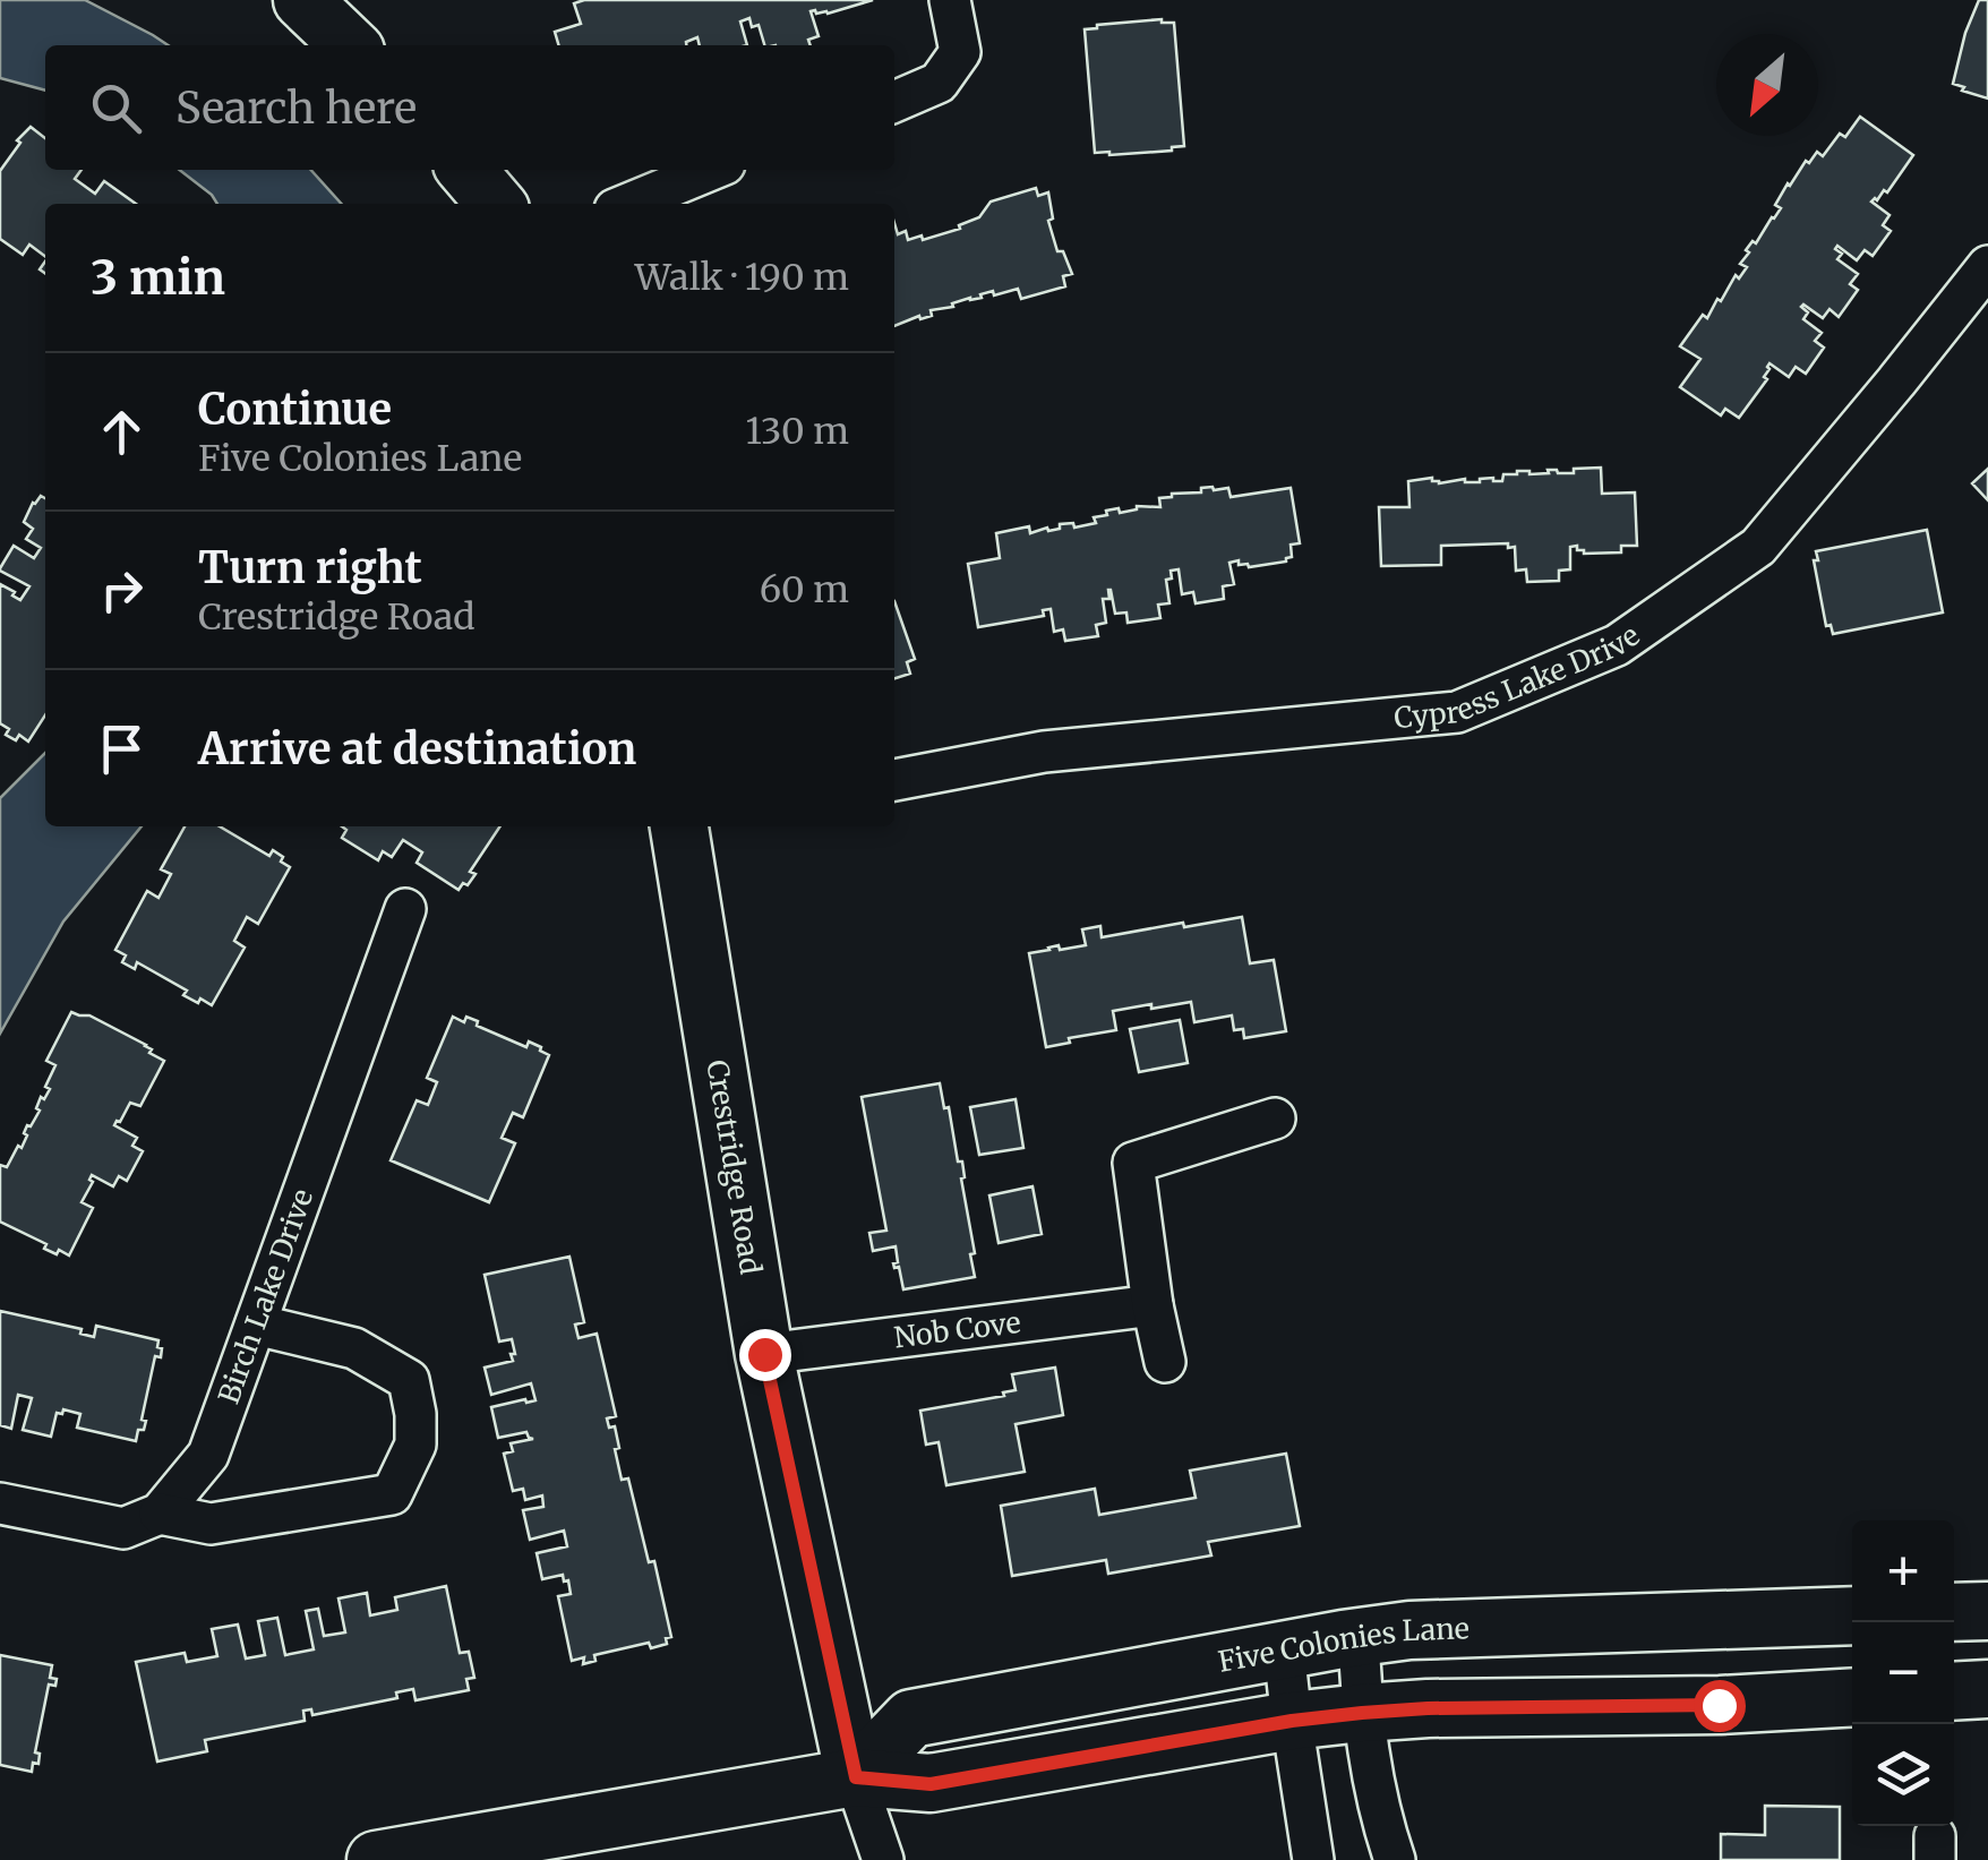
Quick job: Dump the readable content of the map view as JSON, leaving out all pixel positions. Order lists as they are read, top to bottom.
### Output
{
  "streets": {
    "street": [
      "Cypress Lake Drive",
      "Crestridge Road",
      "Birch Lake Drive",
      "Nob Cove",
      "Five Colonies Lane"
    ]
  },
  "crossings": [
    ["Crestridge Road", "Nob Cove"],
    ["Crestridge Road", "Five Colonies Lane"]
  ],
  "north": "bottom left",
  "page": {
    "search": "Search here",
    "heading": ["3 min", "Walk · 190 m"],
    "list": [
      ["Continue", "Five Colonies Lane", "130 m"],
      ["Turn right", "Crestridge Road", "60 m"],
      "Arrive at destination"
    ],
    "map_buttons": ["+", "−"]
  }
}
